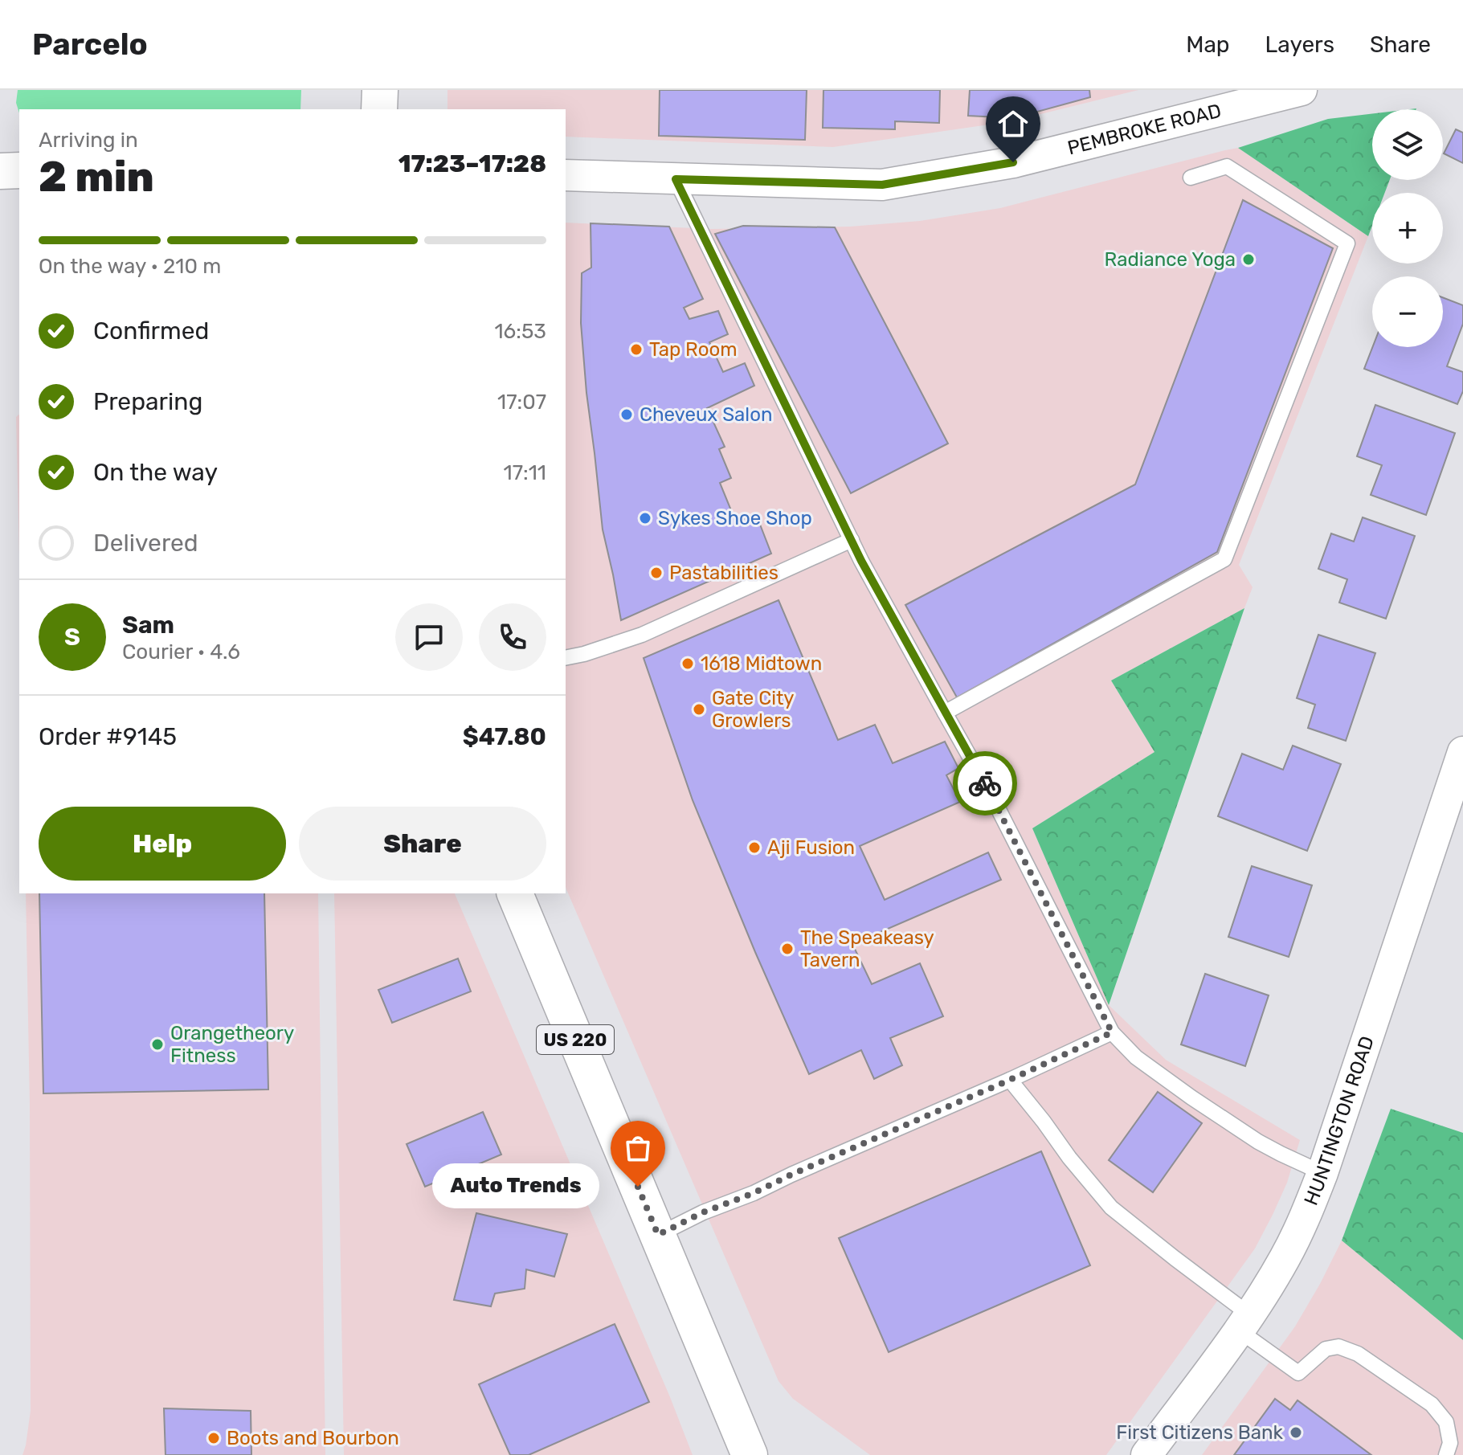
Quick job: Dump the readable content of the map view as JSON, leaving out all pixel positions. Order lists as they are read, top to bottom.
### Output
{
  "streets": {
    "main road": ["US 220"],
    "street": ["PEMBROKE ROAD", "HUNTINGTON ROAD"]
  },
  "places": [
    "Radiance Yoga",
    "Tap Room",
    "Cheveux Salon",
    "Sykes Shoe Shop",
    "Pastabilities",
    "1618 Midtown",
    "Gate City Growlers",
    "Aji Fusion",
    "The Speakeasy Tavern",
    "Orangetheory Fitness",
    "Auto Trends",
    "First Citizens Bank",
    "Boots and Bourbon"
  ],
  "page": {
    "header": "Parcelo",
    "nav": ["Map", "Layers", "Share"],
    "map_buttons": ["+", "−"],
    "heading": ["2 min", "Arriving in", "17:23–17:28"],
    "panel": [
      "Sam",
      "Courier · 4.6",
      "Order #9145",
      "$47.80"
    ],
    "bar": "On the way · 210 m",
    "list": [
      ["Confirmed", "16:53"],
      ["Preparing", "17:07"],
      ["On the way", "17:11"],
      "Delivered"
    ],
    "round": "S",
    "buttons": ["Help", "Share"],
    "bubble": "Auto Trends"
  }
}
